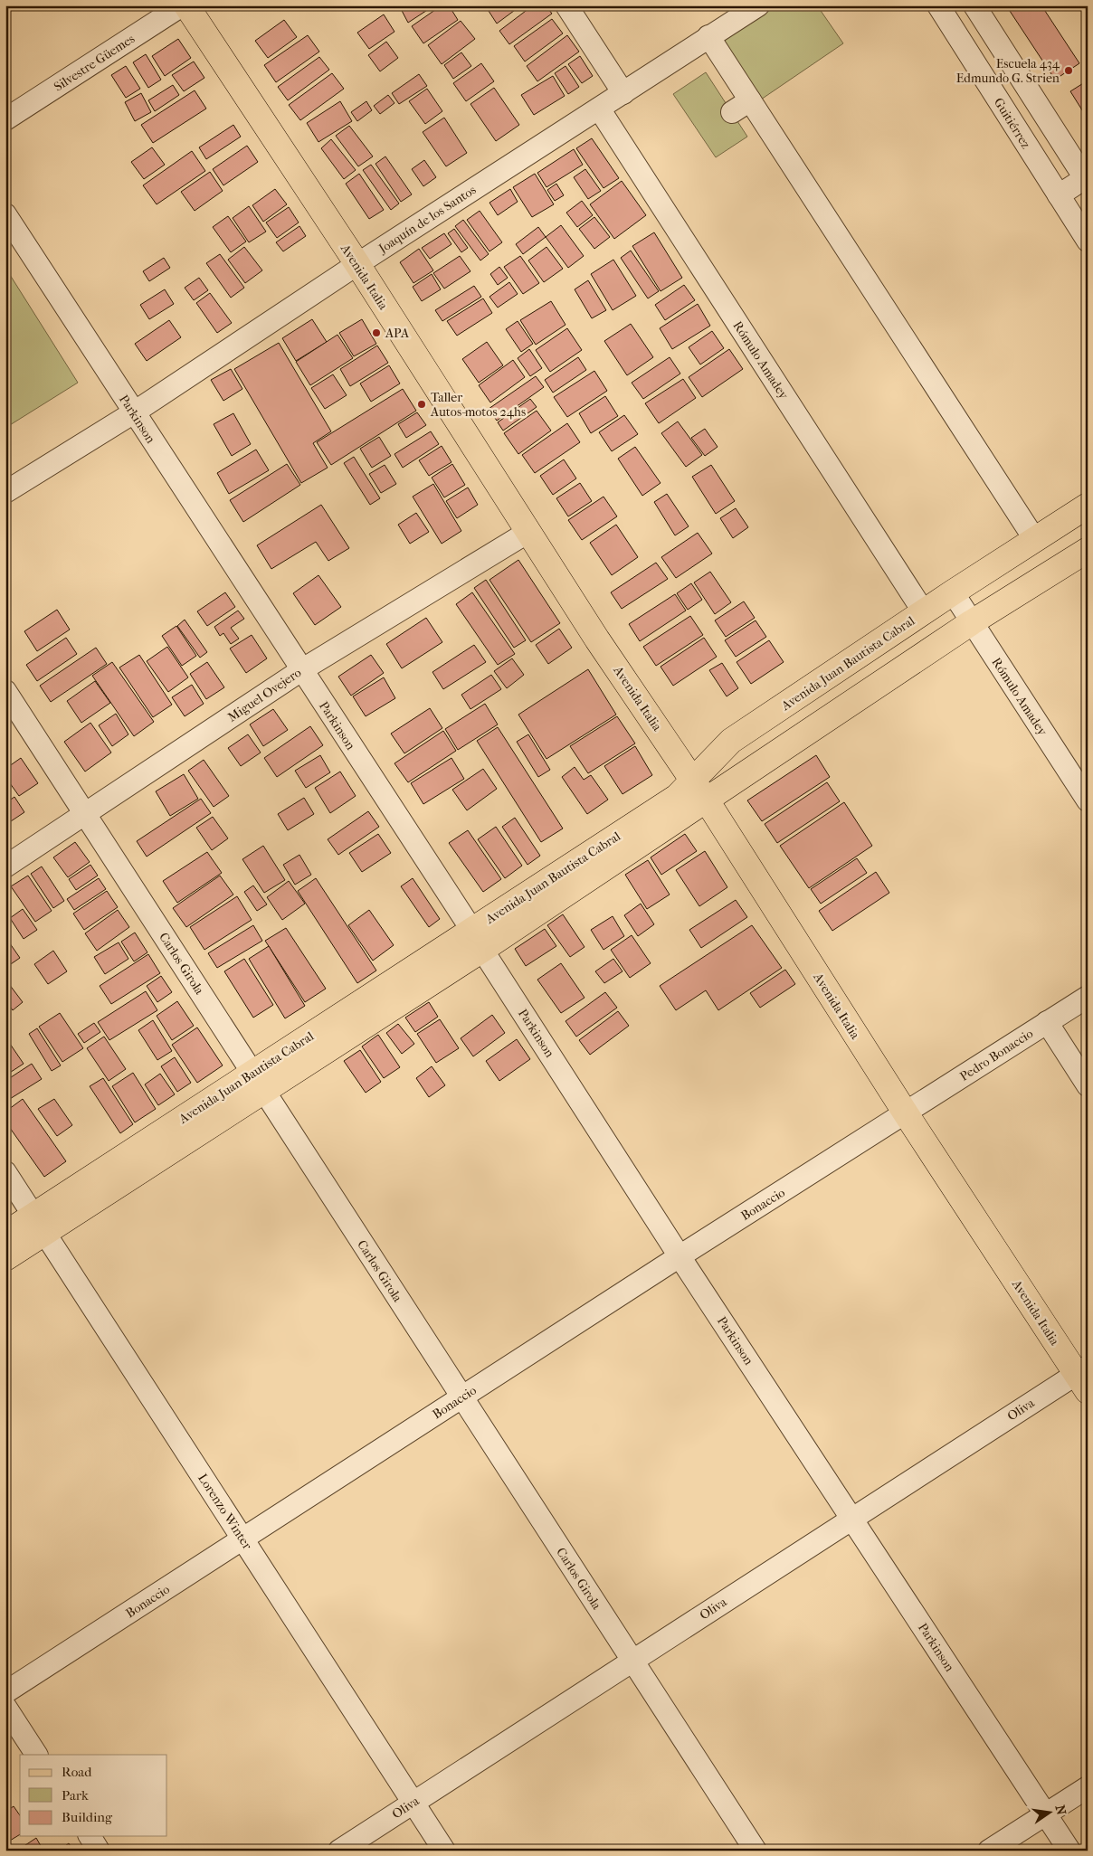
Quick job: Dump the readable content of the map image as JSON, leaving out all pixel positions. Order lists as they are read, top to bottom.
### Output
{
  "streets": {
    "main road": ["Avenida Italia", "Avenida Juan Bautista Cabral"],
    "street": [
      "Silvestre Güemes",
      "Guitiérrez",
      "Joaquín de los Santos",
      "Rómulo Amadey",
      "Parkinson",
      "Miguel Ovejero",
      "Carlos Girola",
      "Pedro Bonaccio",
      "Bonaccio",
      "Oliva",
      "Lorenzo Winter"
    ]
  },
  "crossings": [
    ["Joaquín de los Santos", "Avenida Italia"],
    ["Joaquín de los Santos", "Rómulo Amadey"],
    ["Joaquín de los Santos", "Parkinson"],
    ["Avenida Italia", "Avenida Juan Bautista Cabral"],
    ["Avenida Italia", "Miguel Ovejero"],
    ["Avenida Italia", "Pedro Bonaccio"],
    ["Avenida Italia", "Bonaccio"],
    ["Avenida Italia", "Oliva"],
    ["Rómulo Amadey", "Avenida Juan Bautista Cabral"],
    ["Parkinson", "Avenida Juan Bautista Cabral"],
    ["Parkinson", "Miguel Ovejero"],
    ["Parkinson", "Bonaccio"],
    ["Parkinson", "Oliva"],
    ["Avenida Juan Bautista Cabral", "Carlos Girola"],
    ["Avenida Juan Bautista Cabral", "Lorenzo Winter"],
    ["Miguel Ovejero", "Carlos Girola"],
    ["Carlos Girola", "Bonaccio"],
    ["Carlos Girola", "Oliva"],
    ["Pedro Bonaccio", "Bonaccio"],
    ["Bonaccio", "Lorenzo Winter"],
    ["Oliva", "Lorenzo Winter"]
  ],
  "places": ["Escuela 434 Edmundo G. Strien", "APA", "Taller Autos-motos 24hs"],
  "legend": ["Road", "Park", "Building"],
  "north": "right"
}
